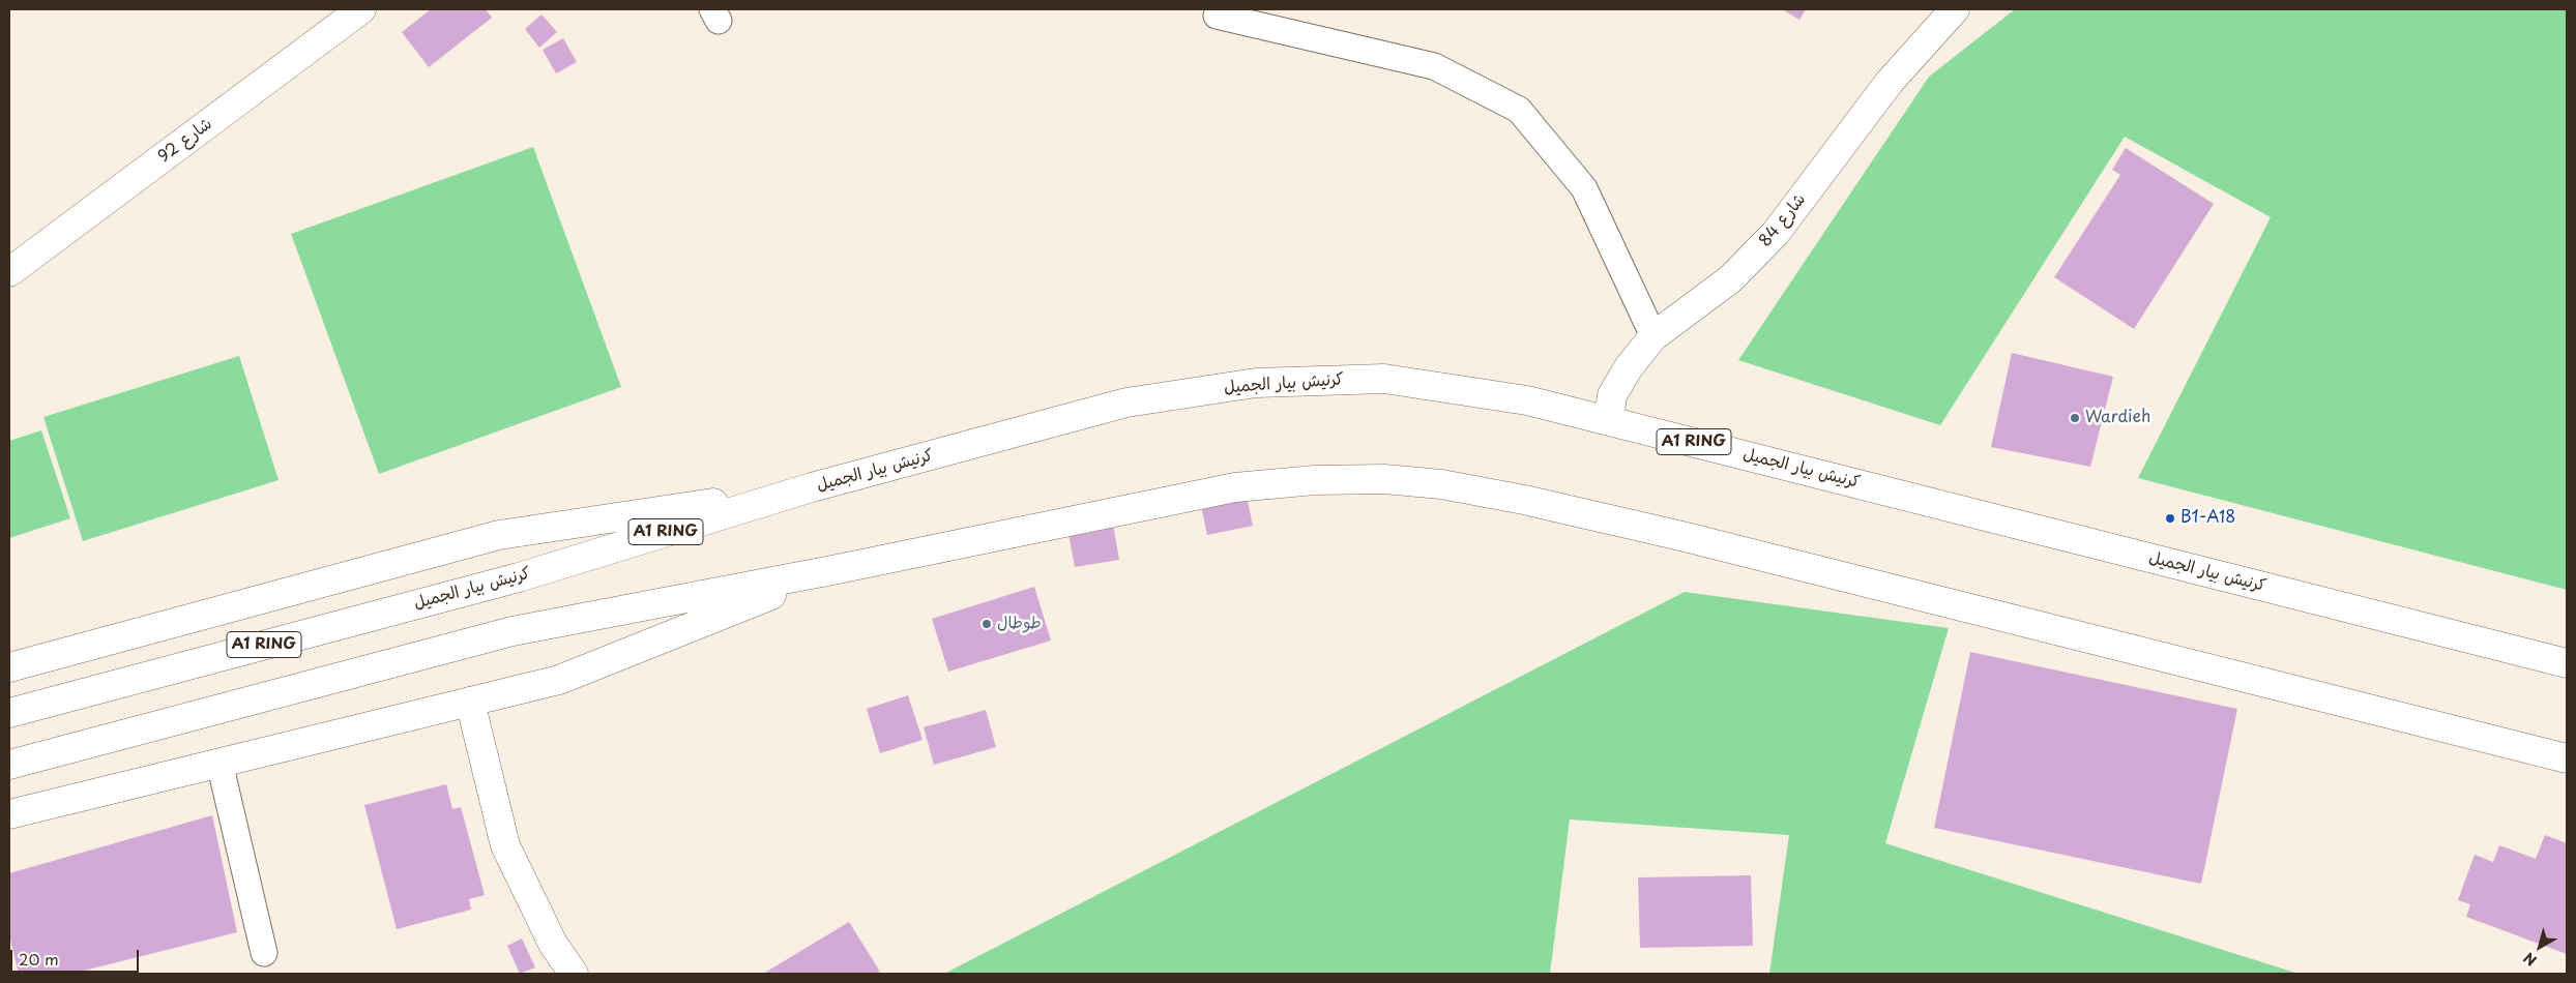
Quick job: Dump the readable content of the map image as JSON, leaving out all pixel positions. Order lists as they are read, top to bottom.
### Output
{
  "streets": {
    "main road": [
      "شارع 92",
      "شارع 84",
      "كرنيش بيار الجميل",
      "A1 RING"
    ]
  },
  "crossings": [
    ["شارع 84", "كرنيش بيار الجميل"]
  ],
  "places": ["Wardieh", "B1-A18", "طوطال"],
  "scale_bar": "20 m",
  "north": "bottom left"
}
